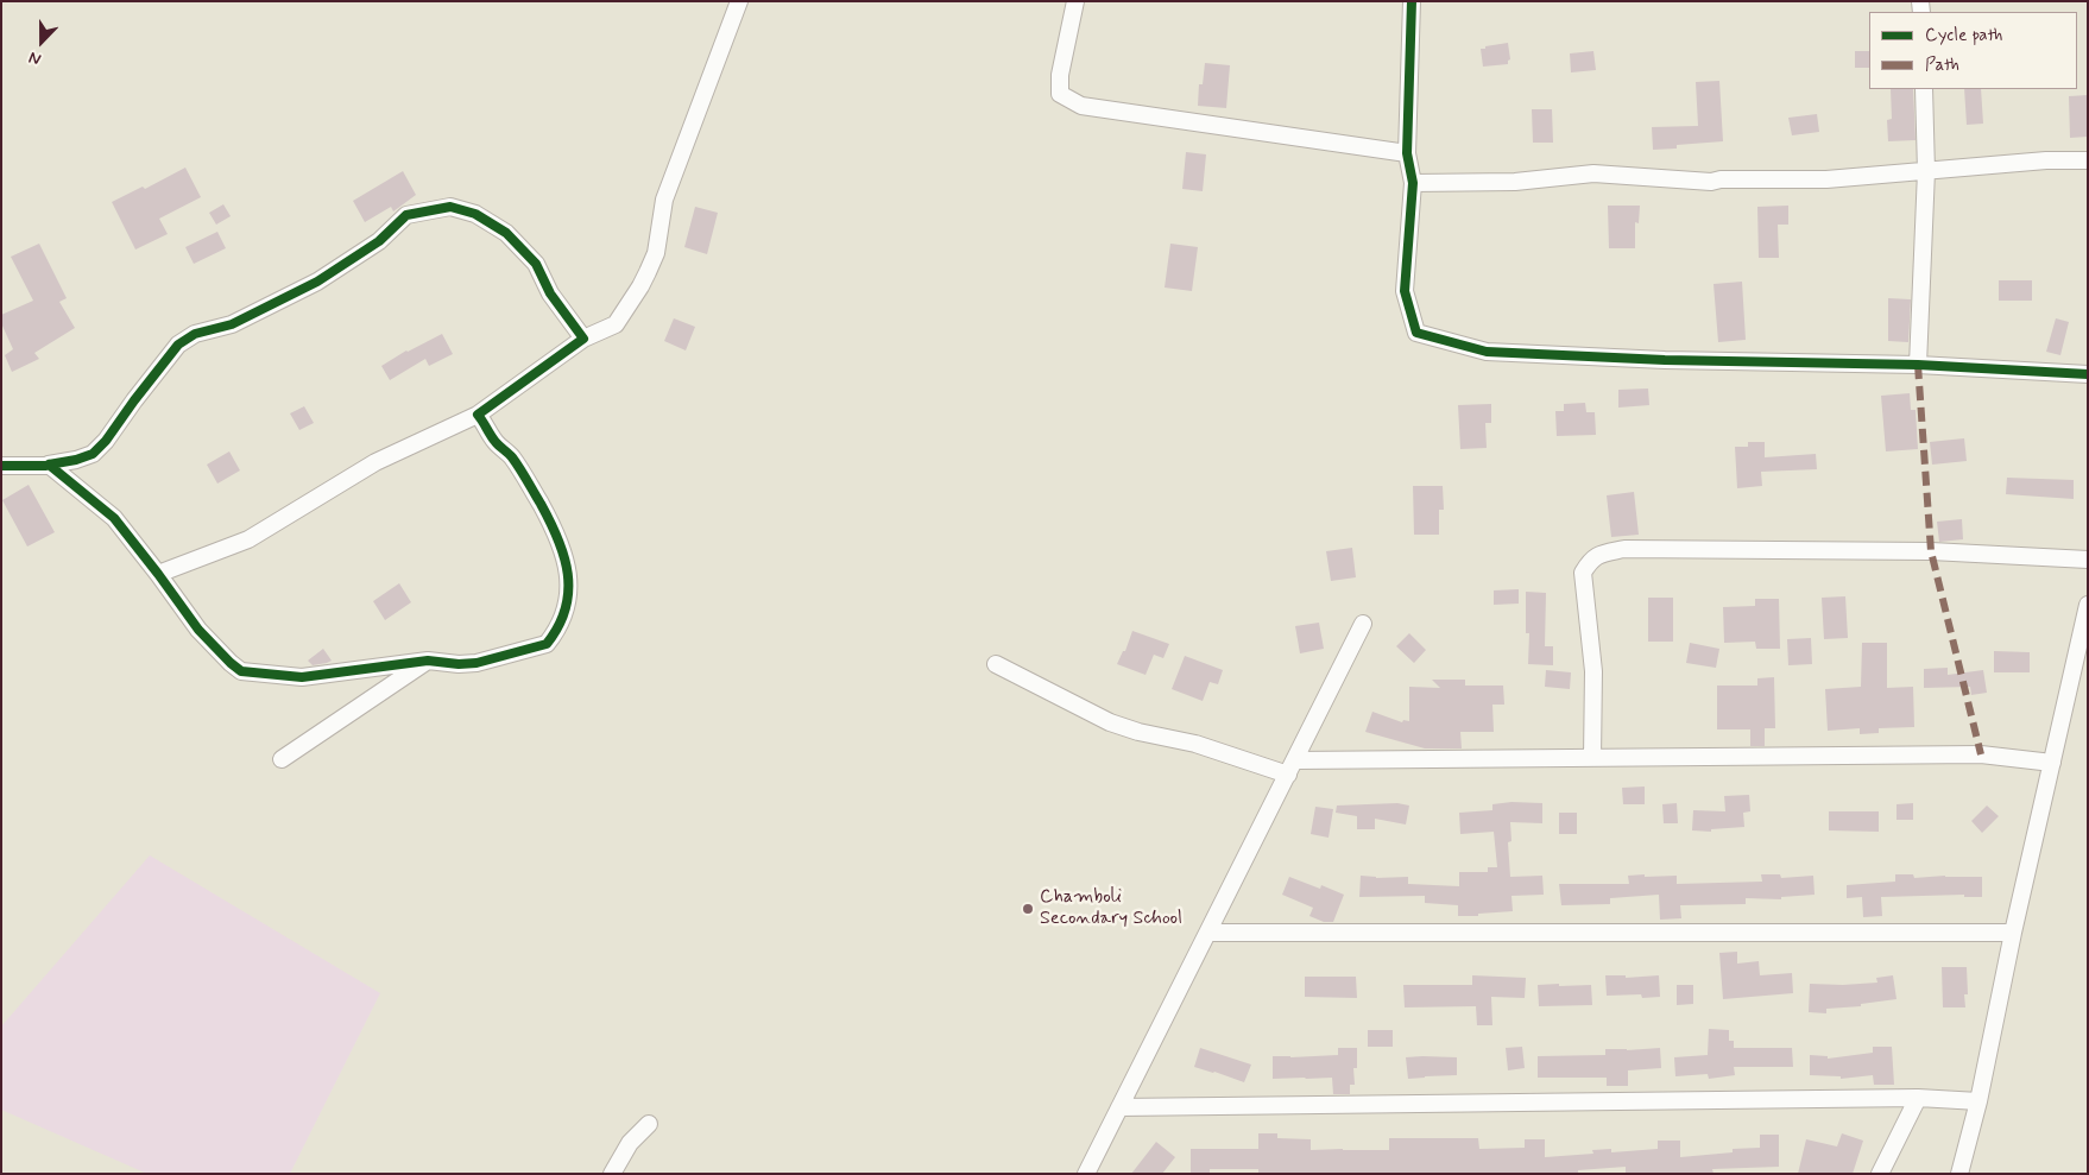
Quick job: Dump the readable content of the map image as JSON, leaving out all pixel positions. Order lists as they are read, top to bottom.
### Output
{
  "places": ["Chamboli Secondary School"],
  "legend": ["Cycle path", "Path"],
  "north": "bottom"
}
